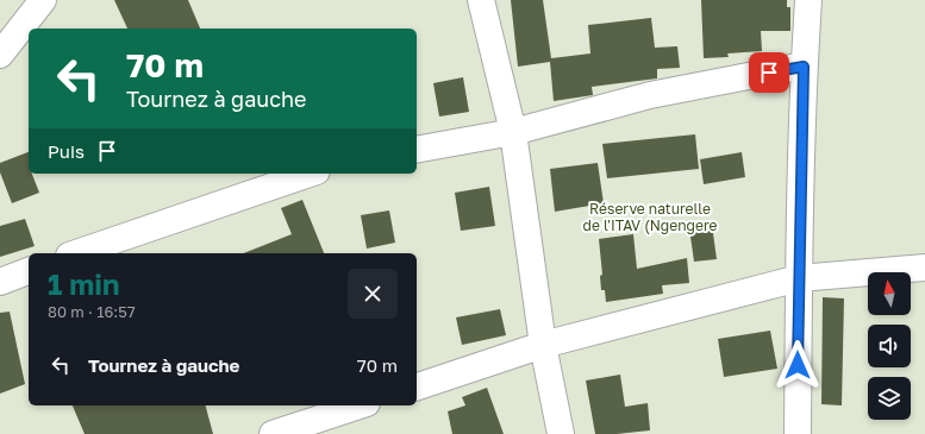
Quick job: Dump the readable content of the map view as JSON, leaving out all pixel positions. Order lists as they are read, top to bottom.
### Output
{
  "parks": ["Réserve naturelle de l'ITAV (Ngengere"],
  "north": "top",
  "page": {
    "turn": ["70 m", "Tournez à gauche"],
    "then": "Puis",
    "heading": ["1 min", "80 m · 16:57"],
    "list": [
      {
        "name": "Tournez à gauche",
        "value": "70 m"
      }
    ]
  }
}
